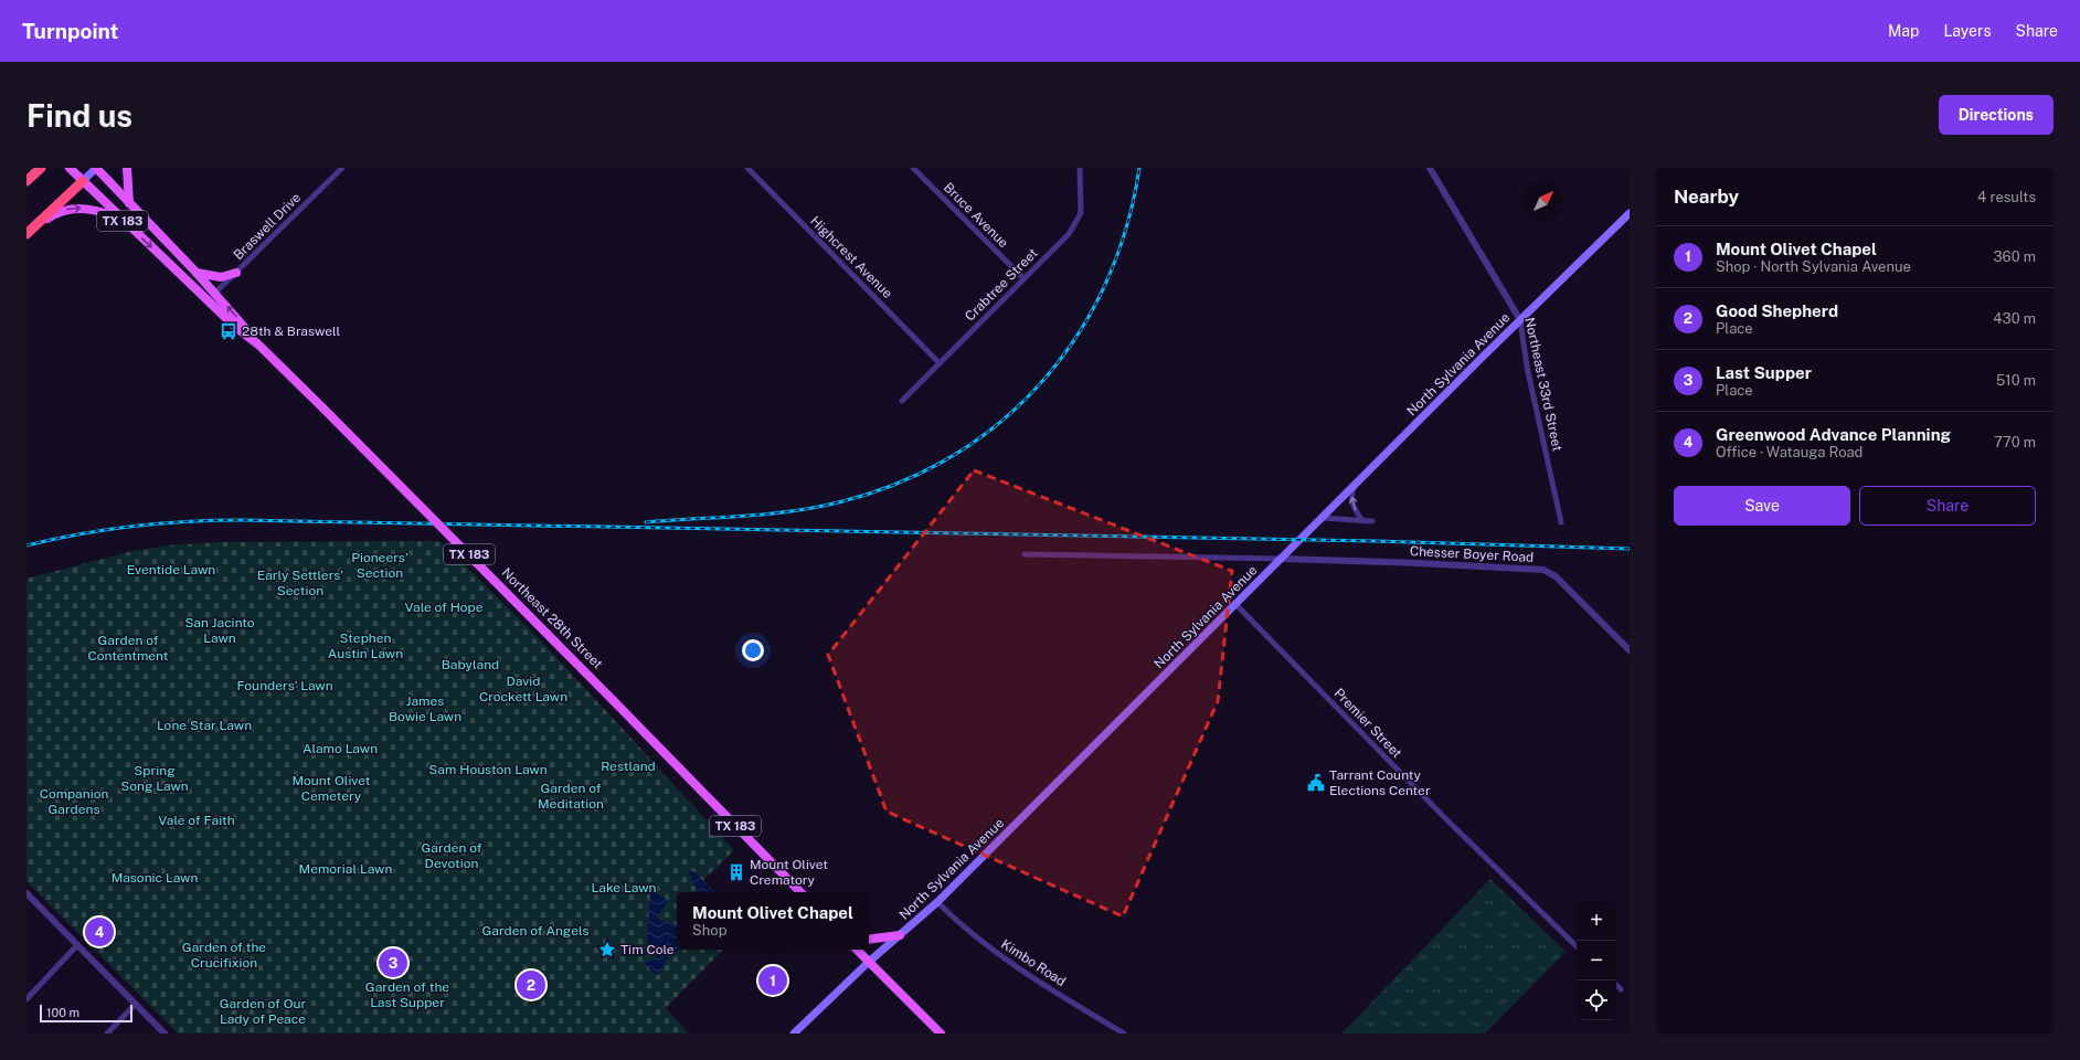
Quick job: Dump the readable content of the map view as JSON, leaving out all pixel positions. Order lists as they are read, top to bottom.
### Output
{
  "streets": {
    "main road": ["TX 183", "North Sylvania Avenue", "Northeast 28th Street"],
    "street": [
      "Bruce Avenue",
      "Braswell Drive",
      "Highcrest Avenue",
      "Crabtree Street",
      "Northeast 33rd Street",
      "Chesser Boyer Road",
      "Premier Street",
      "Kimbo Road"
    ]
  },
  "crossings": [
    ["Bruce Avenue", "Crabtree Street"],
    ["Braswell Drive", "Northeast 28th Street"],
    ["Highcrest Avenue", "Crabtree Street"],
    ["North Sylvania Avenue", "Northeast 33rd Street"],
    ["North Sylvania Avenue", "Chesser Boyer Road"],
    ["North Sylvania Avenue", "Premier Street"],
    ["North Sylvania Avenue", "Kimbo Road"]
  ],
  "parks": [
    "Pioneers’ Section",
    "Eventide Lawn",
    "Early Settlers’ Section",
    "Vale of Hope",
    "San Jacinto Lawn",
    "Stephen Austin Lawn",
    "Garden of Contentment",
    "Babyland",
    "David Crockett Lawn",
    "Founders’ Lawn",
    "James Bowie Lawn",
    "Lone Star Lawn",
    "Alamo Lawn",
    "Restland",
    "Sam Houston Lawn",
    "Spring Song Lawn",
    "Mount Olivet Cemetery",
    "Garden of Meditation",
    "Companion Gardens",
    "Vale of Faith",
    "Garden of Devotion",
    "Memorial Lawn",
    "Masonic Lawn",
    "Lake Lawn",
    "Garden of Angels",
    "Garden of the Crucifixion",
    "Garden of the Last Supper",
    "Garden of Our Lady of Peace"
  ],
  "places": {
    "bus stop": ["28th & Braswell"],
    "public building": ["Tarrant County Elections Center"],
    "building": ["Mount Olivet Crematory"],
    "place": ["Tim Cole"]
  },
  "scale_bar": "100 m",
  "north": "top right",
  "page": {
    "header": "Turnpoint",
    "nav": ["Map", "Layers", "Share"],
    "buttons": [
      "Directions",
      ["Save", "Share"]
    ],
    "title": "Find us",
    "heading": ["Nearby", "4 results"],
    "list": [
      {
        "mark": "1",
        "name": "Mount Olivet Chapel",
        "note": "Shop · North Sylvania Avenue",
        "value": "360 m"
      },
      {
        "mark": "2",
        "name": "Good Shepherd",
        "note": "Place",
        "value": "430 m"
      },
      {
        "mark": "3",
        "name": "Last Supper",
        "note": "Place",
        "value": "510 m"
      },
      {
        "mark": "4",
        "name": "Greenwood Advance Planning",
        "note": "Office · Watauga Road",
        "value": "770 m"
      }
    ],
    "popup": ["Mount Olivet Chapel", "Shop"],
    "map_buttons": ["+", "−"],
    "pins": [
      "4",
      "3",
      "1",
      "2"
    ],
    "scale": "100 m"
  }
}
